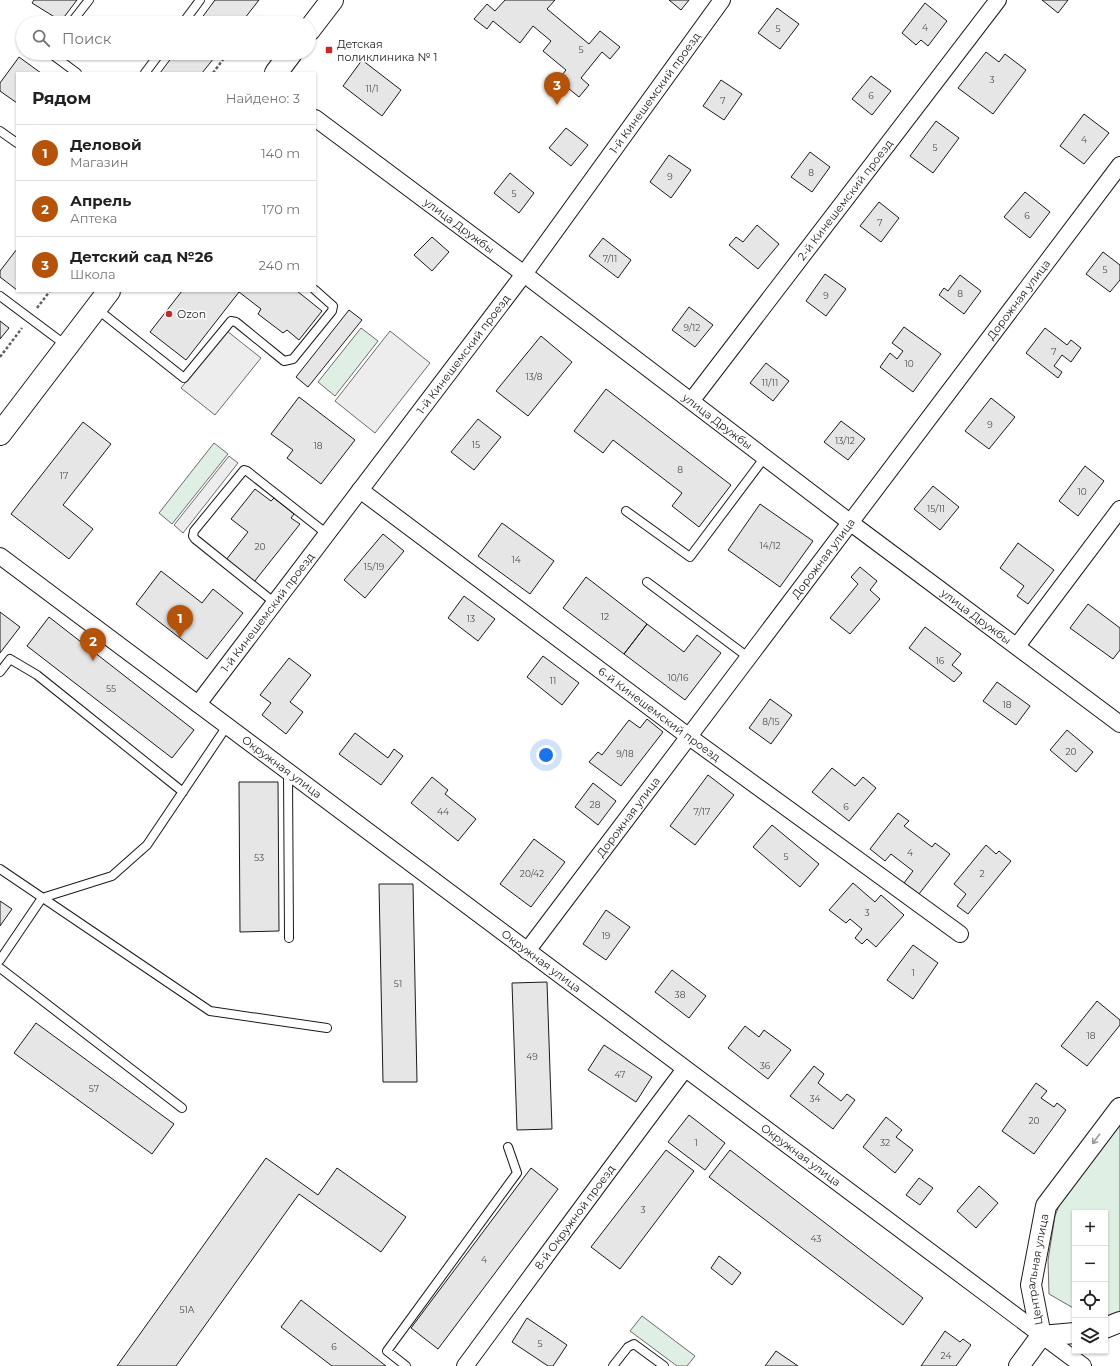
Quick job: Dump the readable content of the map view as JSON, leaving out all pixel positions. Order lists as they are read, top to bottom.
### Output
{
  "streets": {
    "street": [
      "1-й Кинешемский проезд",
      "2-й Кинешемский проезд",
      "улица Дружбы",
      "Дорожная улица",
      "6-й Кинешемский проезд",
      "Окружная улица",
      "8-й Окружной проезд",
      "Центральная улица"
    ]
  },
  "crossings": [
    ["1-й Кинешемский проезд", "улица Дружбы"],
    ["1-й Кинешемский проезд", "6-й Кинешемский проезд"],
    ["1-й Кинешемский проезд", "Окружная улица"],
    ["2-й Кинешемский проезд", "улица Дружбы"],
    ["улица Дружбы", "Дорожная улица"],
    ["Дорожная улица", "6-й Кинешемский проезд"],
    ["Дорожная улица", "Окружная улица"],
    ["Окружная улица", "8-й Окружной проезд"],
    ["Окружная улица", "Центральная улица"]
  ],
  "one_way": ["Центральная улица"],
  "places": {
    "transit": ["Детская поликлиника № 1"],
    "other": ["Ozon"]
  },
  "house_numbers": [
    "4",
    "5",
    "5",
    "3",
    "11/1",
    "6",
    "7",
    "4",
    "5",
    "8",
    "9",
    "5",
    "6",
    "7",
    "7/11",
    "5",
    "8",
    "9",
    "9/12",
    "7",
    "10",
    "13/8",
    "11/11",
    "9",
    "13/12",
    "15",
    "18",
    "8",
    "17",
    "10",
    "15/11",
    "14/12",
    "20",
    "14",
    "15/19",
    "12",
    "13",
    "16",
    "10/16",
    "11",
    "55",
    "18",
    "8/15",
    "20",
    "9/18",
    "28",
    "6",
    "44",
    "7/17",
    "4",
    "5",
    "53",
    "20/42",
    "2",
    "3",
    "19",
    "1",
    "51",
    "38",
    "18",
    "49",
    "36",
    "47",
    "57",
    "34",
    "20",
    "1",
    "32",
    "3",
    "43",
    "4",
    "51А",
    "5",
    "6",
    "24"
  ],
  "page": {
    "search": "Поиск",
    "pins": ["3", "1", "2"],
    "heading": ["Рядом", "Найдено: 3"],
    "list": [
      {
        "mark": "1",
        "name": "Деловой",
        "note": "Магазин",
        "value": "140 m"
      },
      {
        "mark": "2",
        "name": "Апрель",
        "note": "Аптека",
        "value": "170 m"
      },
      {
        "mark": "3",
        "name": "Детский сад №26",
        "note": "Школа",
        "value": "240 m"
      }
    ],
    "map_buttons": ["+", "−"]
  }
}
